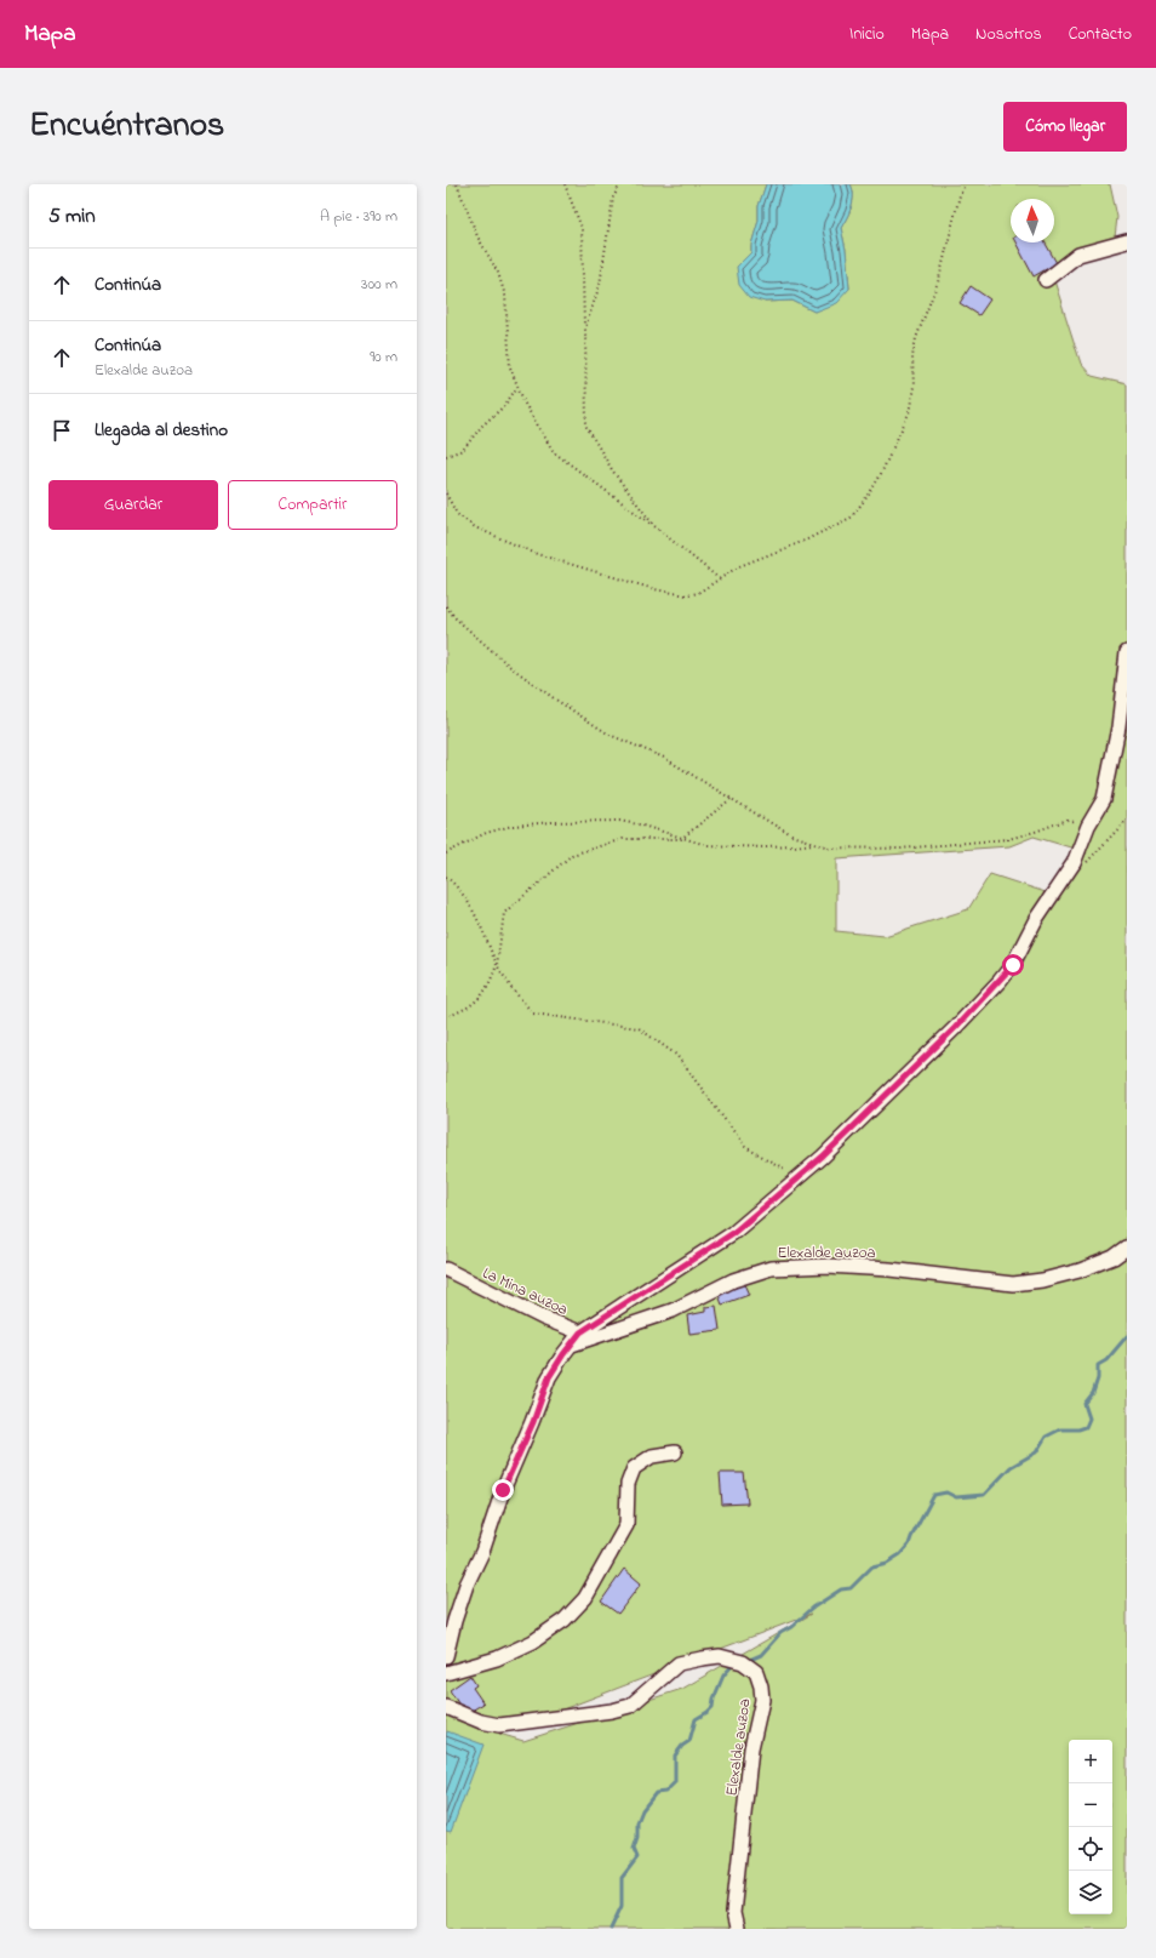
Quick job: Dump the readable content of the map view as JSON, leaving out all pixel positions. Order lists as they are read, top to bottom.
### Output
{
  "streets": {
    "street": ["Elexalde auzoa", "La Mina auzoa"]
  },
  "crossings": [
    ["Elexalde auzoa", "La Mina auzoa"]
  ],
  "north": "top",
  "page": {
    "header": "Mapa",
    "nav": [
      "Inicio",
      "Mapa",
      "Nosotros",
      "Contacto"
    ],
    "title": "Encuéntranos",
    "buttons": [
      "Cómo llegar",
      ["Guardar", "Compartir"]
    ],
    "heading": ["5 min", "A pie · 390 m"],
    "list": [
      ["Continúa", "300 m"],
      ["Continúa", "Elexalde auzoa", "90 m"],
      "Llegada al destino"
    ],
    "map_buttons": ["+", "−"]
  }
}
